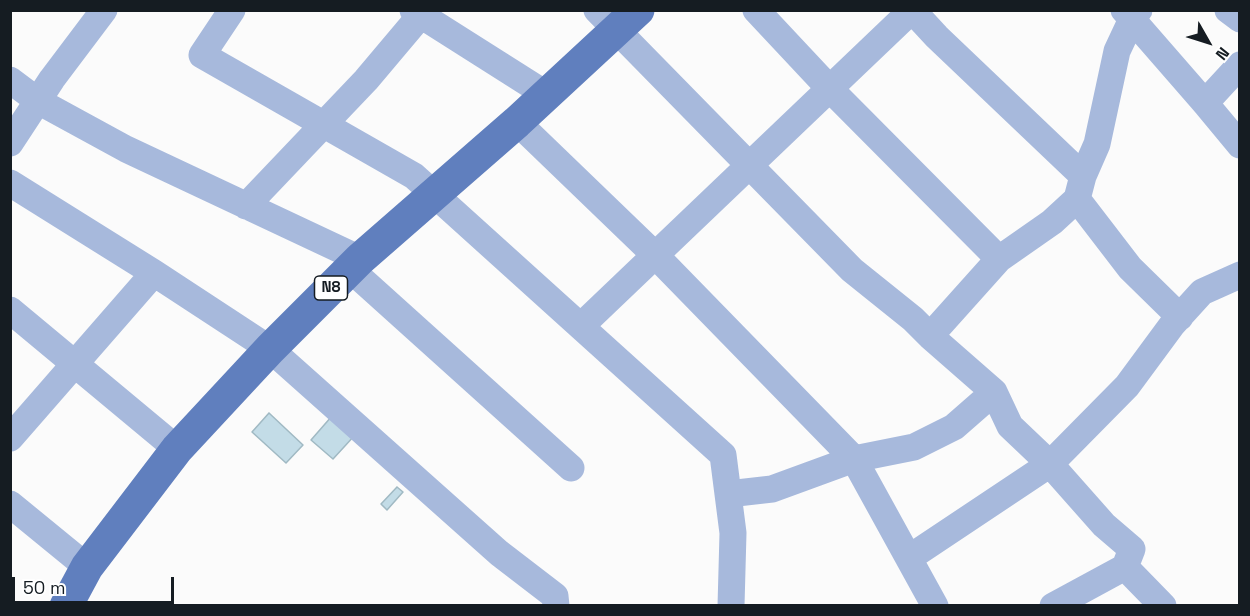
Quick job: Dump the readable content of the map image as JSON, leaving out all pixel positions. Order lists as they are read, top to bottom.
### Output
{
  "streets": {
    "main road": ["N8"]
  },
  "scale_bar": "50 m",
  "north": "bottom right"
}
